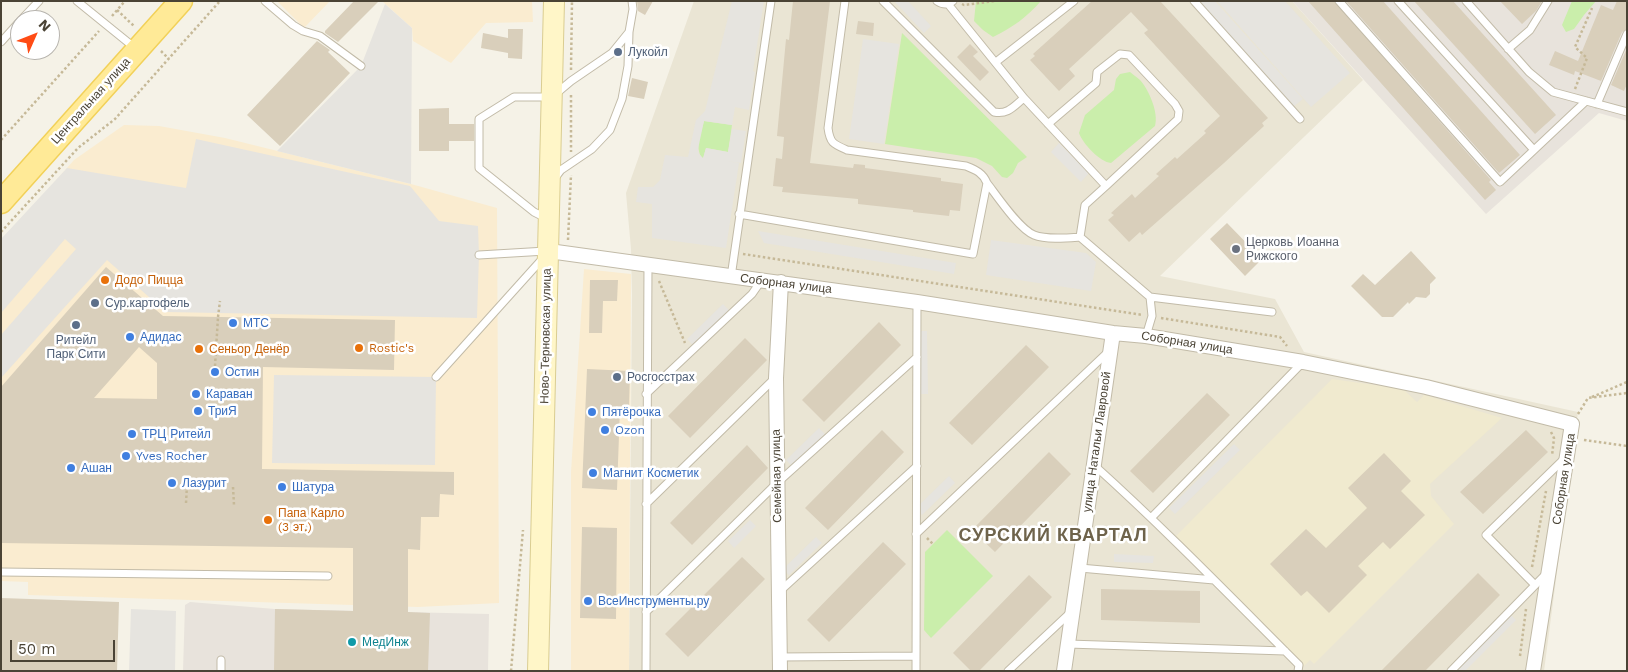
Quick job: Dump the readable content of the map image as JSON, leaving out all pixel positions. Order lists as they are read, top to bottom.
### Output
{
  "streets": {
    "main road": ["Центральная улица", "Ново-Терновская улица"],
    "street": ["Соборная улица", "улица Натальи Лавровой", "Семейная улица"]
  },
  "crossings": [
    ["Соборная улица", "Ново-Терновская улица"],
    ["Соборная улица", "улица Натальи Лавровой"],
    ["Соборная улица", "Семейная улица"]
  ],
  "districts": ["СУРСКИЙ КВАРТАЛ"],
  "places": [
    "Лукойл",
    "Церковь Иоанна Рижского",
    "Додо Пицца",
    "Сур.картофель",
    "МТС",
    "Ритейл Парк Сити",
    "Адидас",
    "Rostic's",
    "Сеньор Денёр",
    "Остин",
    "Росгосстрах",
    "Караван",
    "ТриЯ",
    "Пятёрочка",
    "Ozon",
    "ТРЦ Ритейл",
    "Yves Rocher",
    "Ашан",
    "Магнит Косметик",
    "Лазурит",
    "Шатура",
    "Папа Карло (3 эт.)",
    "ВсеИнструменты.ру",
    "МедИнж"
  ],
  "scale_bar": "50 m",
  "north": "top right"
}
